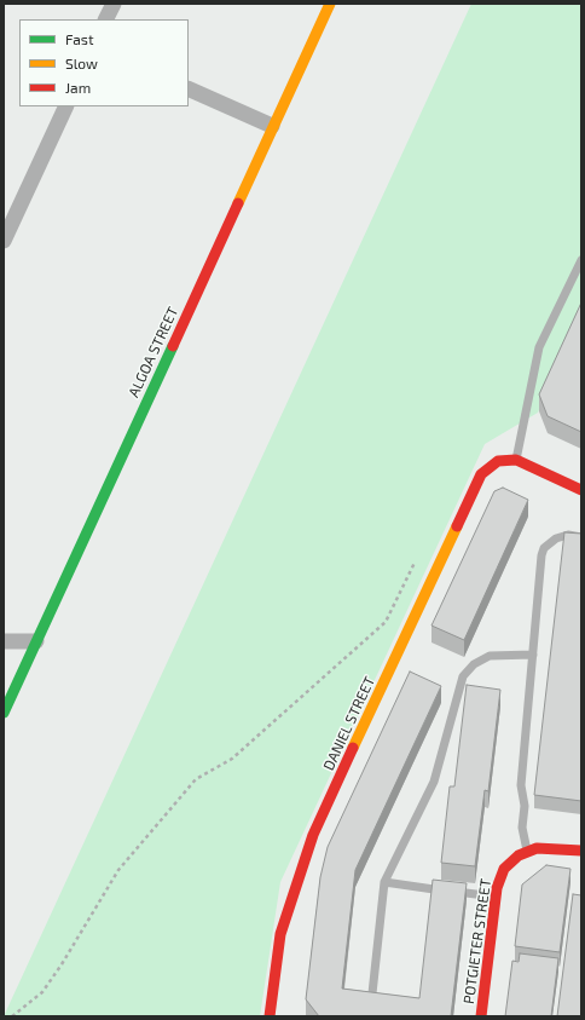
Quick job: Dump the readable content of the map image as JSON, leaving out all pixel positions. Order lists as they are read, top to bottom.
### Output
{
  "streets": {
    "street": ["ALGOA STREET", "DANIEL STREET", "POTGIETER STREET"]
  },
  "legend": ["Fast", "Slow", "Jam"]
}
